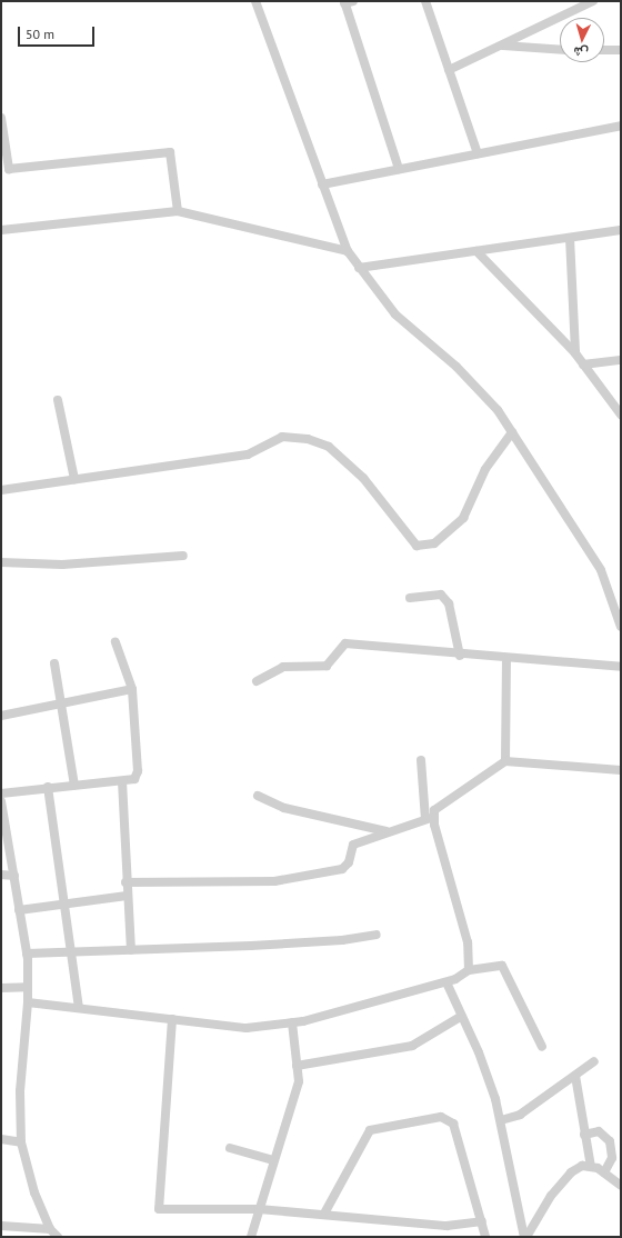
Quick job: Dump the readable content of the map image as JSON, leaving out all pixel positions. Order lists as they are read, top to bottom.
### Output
{
  "scale_bar": "50 m",
  "north": "bottom"
}
